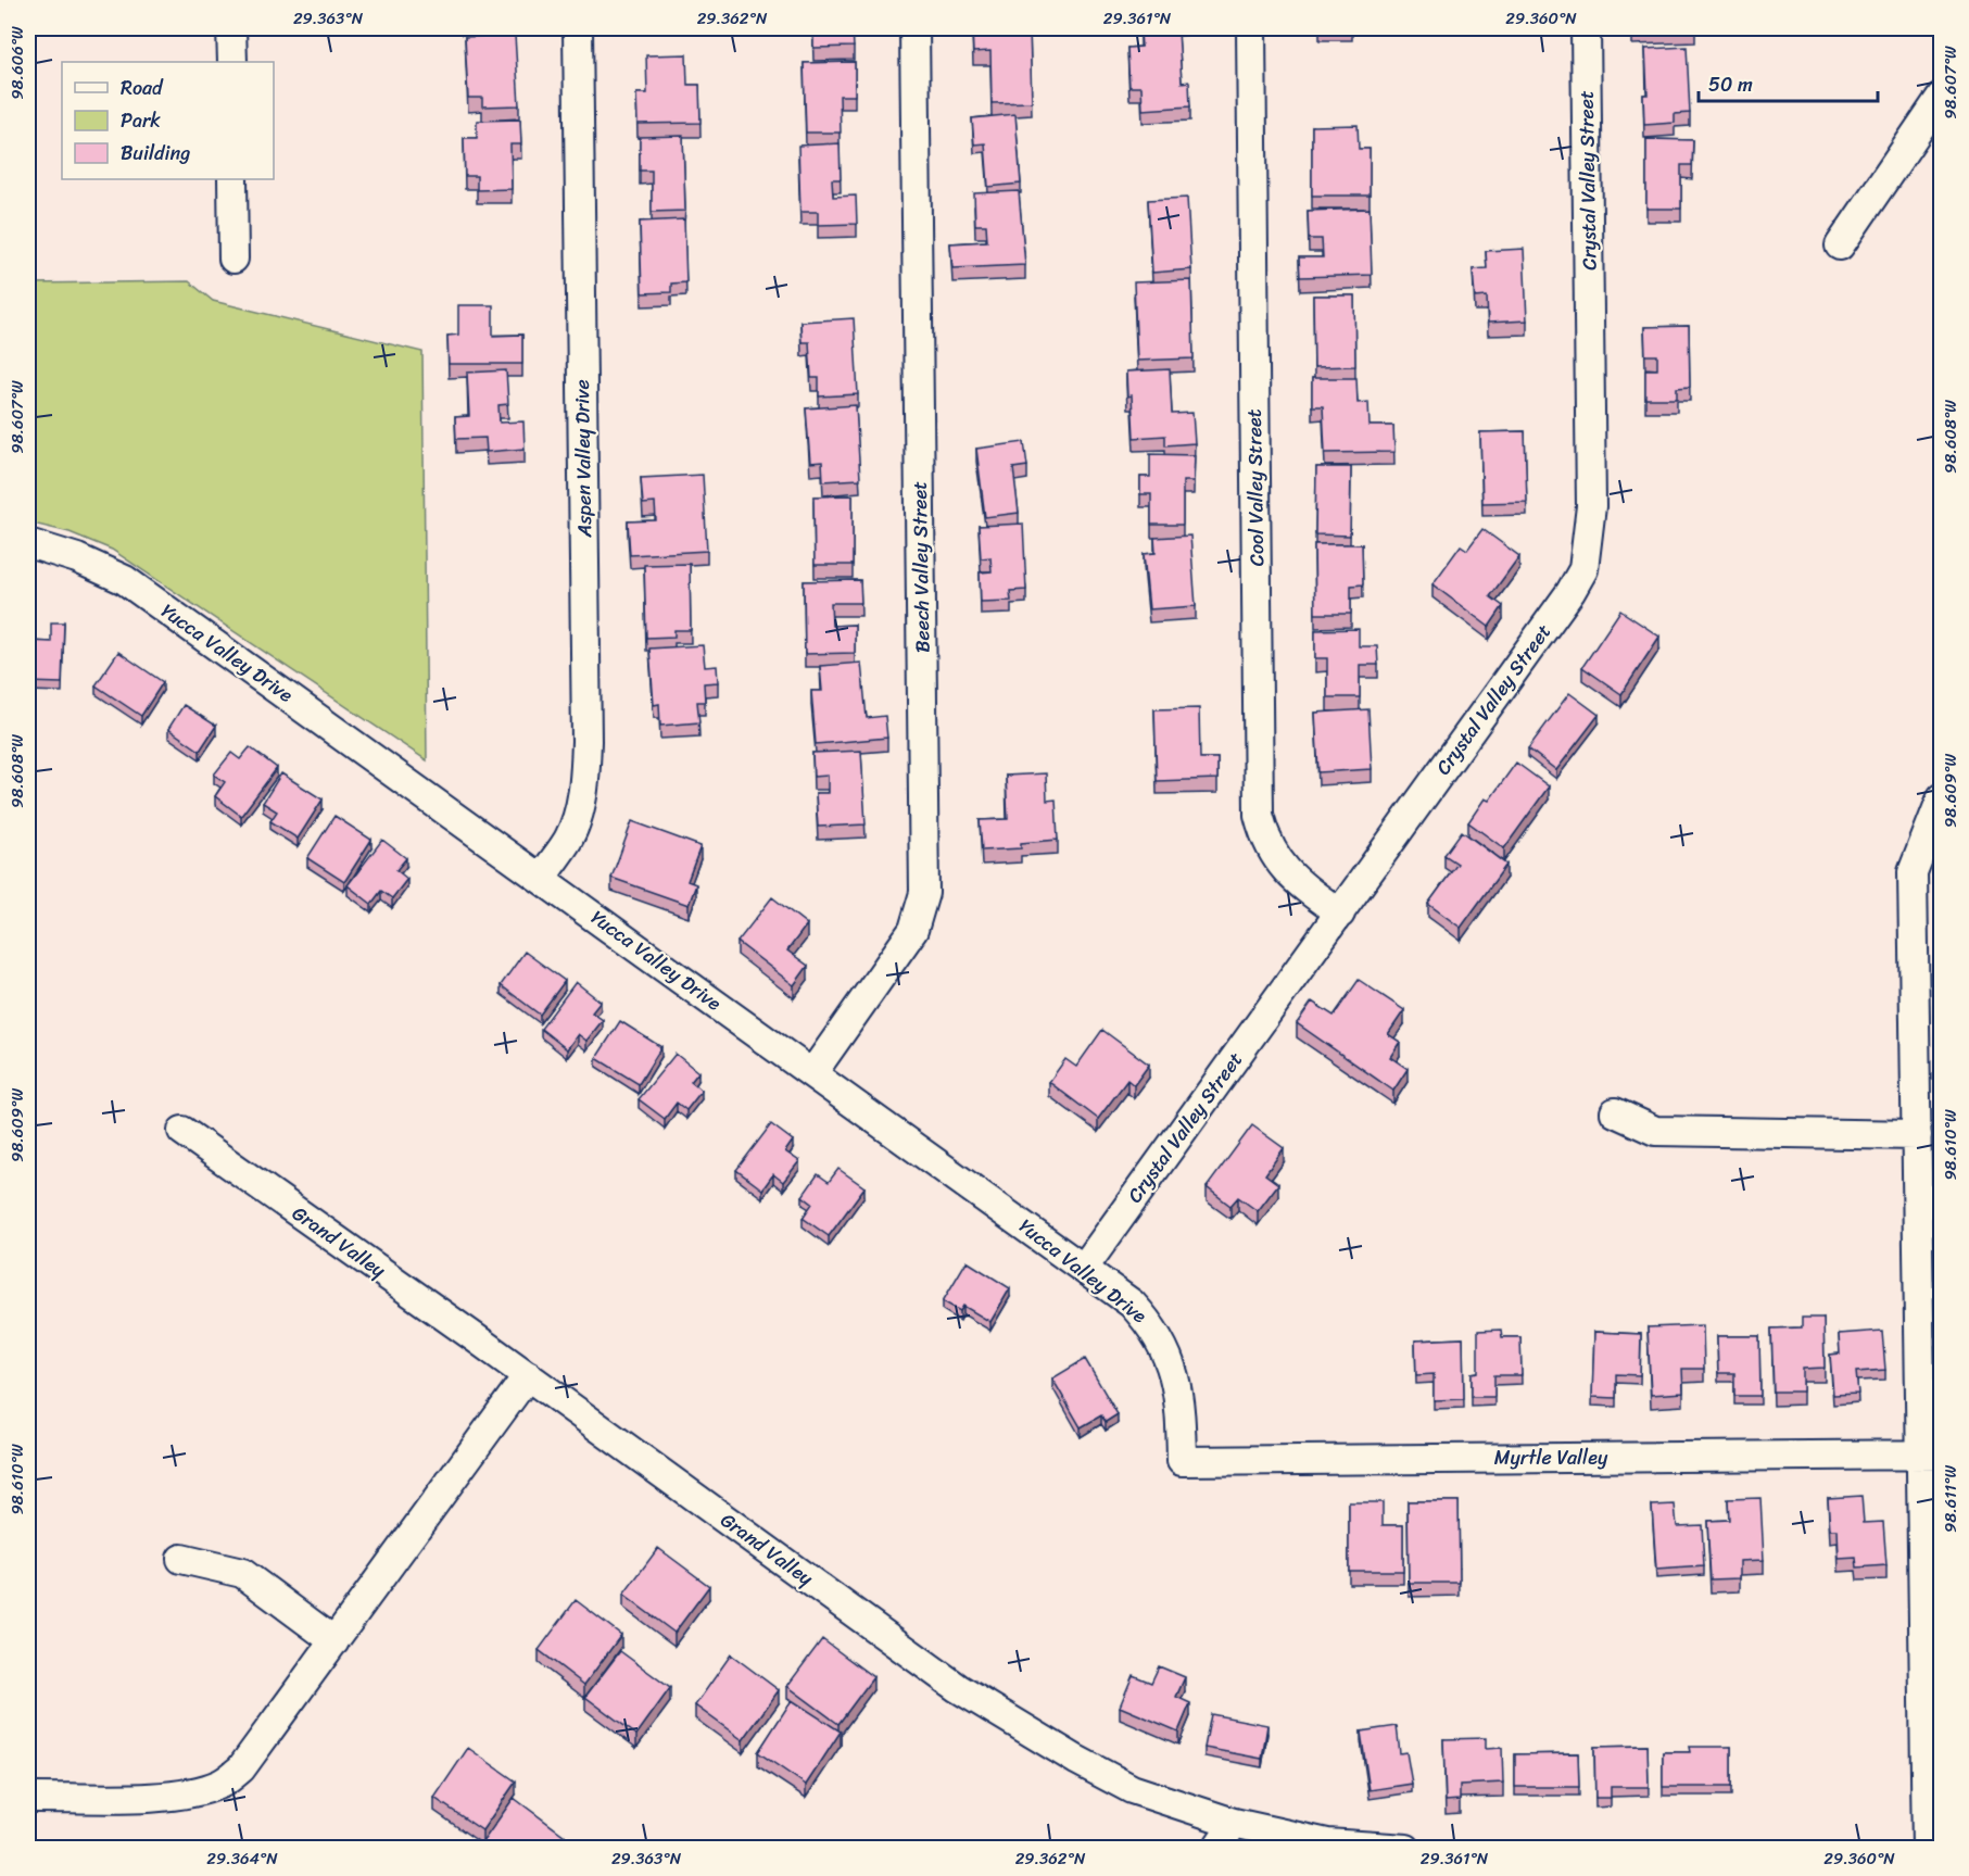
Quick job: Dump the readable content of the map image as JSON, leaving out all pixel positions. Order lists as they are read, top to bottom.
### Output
{
  "streets": {
    "street": [
      "Crystal Valley Street",
      "Aspen Valley Drive",
      "Cool Valley Street",
      "Beech Valley Street",
      "Yucca Valley Drive",
      "Grand Valley",
      "Myrtle Valley"
    ]
  },
  "crossings": [
    ["Crystal Valley Street", "Cool Valley Street"],
    ["Crystal Valley Street", "Yucca Valley Drive"],
    ["Aspen Valley Drive", "Yucca Valley Drive"],
    ["Beech Valley Street", "Yucca Valley Drive"],
    ["Yucca Valley Drive", "Myrtle Valley"]
  ],
  "legend": ["Road", "Park", "Building"],
  "scale_bar": "50 m",
  "coordinates": [
    "29.363°N",
    "29.362°N",
    "29.361°N",
    "29.360°N",
    "98.606°W",
    "98.607°W",
    "98.608°W",
    "98.609°W",
    "98.610°W",
    "98.611°W",
    "29.364°N"
  ]
}
